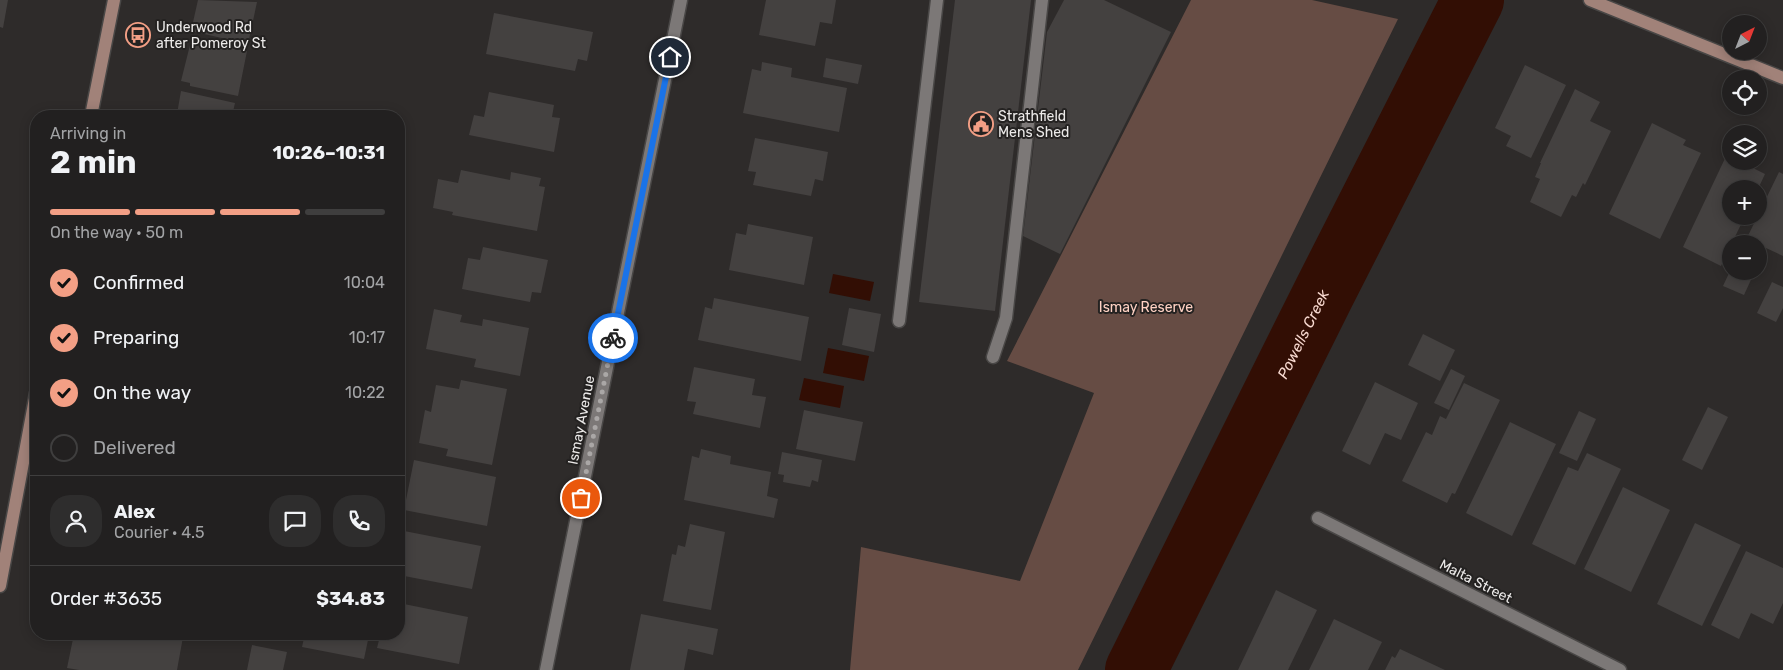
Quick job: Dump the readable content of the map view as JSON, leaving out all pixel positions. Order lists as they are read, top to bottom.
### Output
{
  "streets": {
    "street": ["Ismay Avenue", "Malta Street"]
  },
  "water": ["Powells Creek"],
  "parks": ["Ismay Reserve"],
  "places": {
    "bus stop": ["Underwood Rd after Pomeroy St"],
    "public building": ["Strathfield Mens Shed"]
  },
  "north": "top right",
  "page": {
    "map_buttons": ["+", "−"],
    "heading": ["2 min", "Arriving in", "10:26–10:31"],
    "panel": [
      "Alex",
      "Courier · 4.5",
      "Order #3635",
      "$34.83"
    ],
    "bar": "On the way · 50 m",
    "list": [
      ["Confirmed", "10:04"],
      ["Preparing", "10:17"],
      ["On the way", "10:22"],
      "Delivered"
    ]
  }
}
